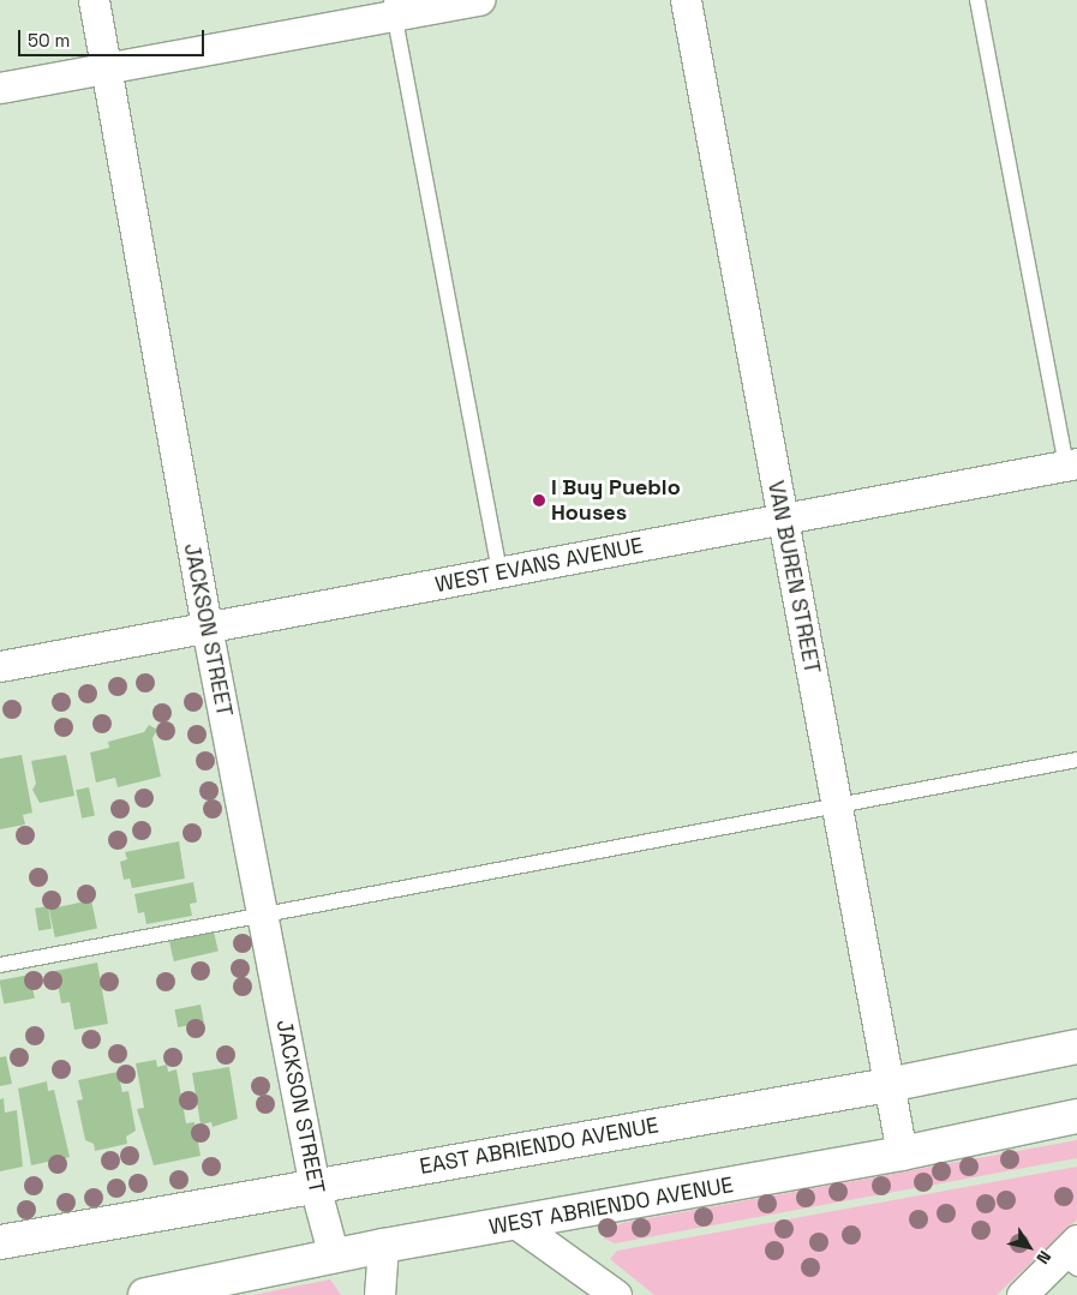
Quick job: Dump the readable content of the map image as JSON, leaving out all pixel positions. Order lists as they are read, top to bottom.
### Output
{
  "streets": {
    "main road": ["EAST ABRIENDO AVENUE", "WEST ABRIENDO AVENUE"],
    "street": ["WEST EVANS AVENUE", "VAN BUREN STREET", "JACKSON STREET"]
  },
  "crossings": [
    ["WEST EVANS AVENUE", "VAN BUREN STREET"],
    ["WEST EVANS AVENUE", "JACKSON STREET"],
    ["VAN BUREN STREET", "EAST ABRIENDO AVENUE"],
    ["VAN BUREN STREET", "WEST ABRIENDO AVENUE"],
    ["JACKSON STREET", "EAST ABRIENDO AVENUE"],
    ["JACKSON STREET", "WEST ABRIENDO AVENUE"]
  ],
  "places": ["I Buy Pueblo Houses"],
  "scale_bar": "50 m",
  "north": "bottom right"
}
